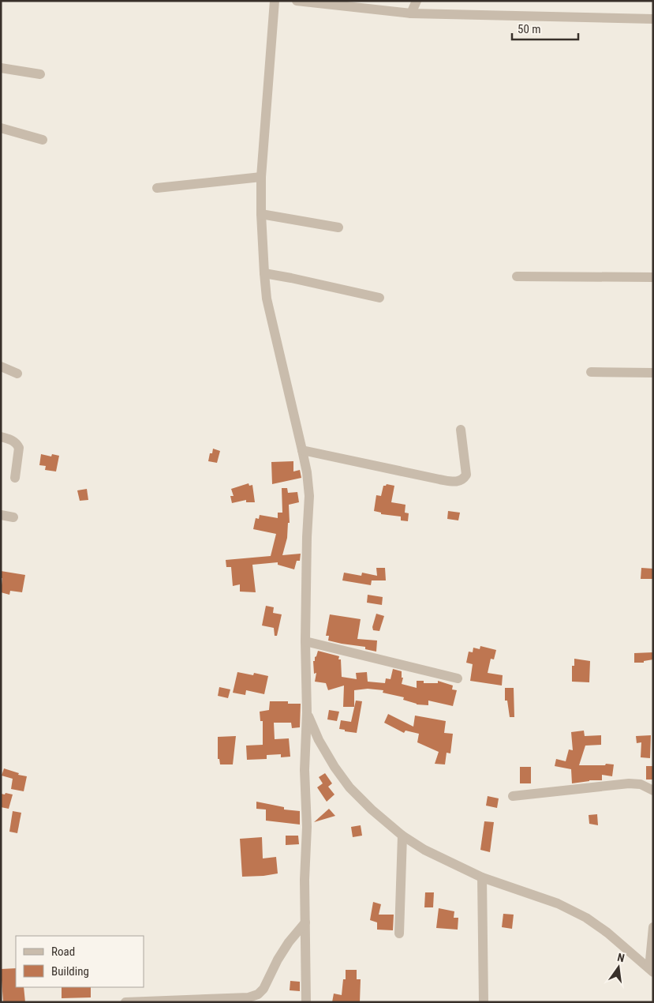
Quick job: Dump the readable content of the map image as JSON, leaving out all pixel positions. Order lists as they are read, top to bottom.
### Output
{
  "legend": ["Road", "Building"],
  "scale_bar": "50 m",
  "north": "top"
}
